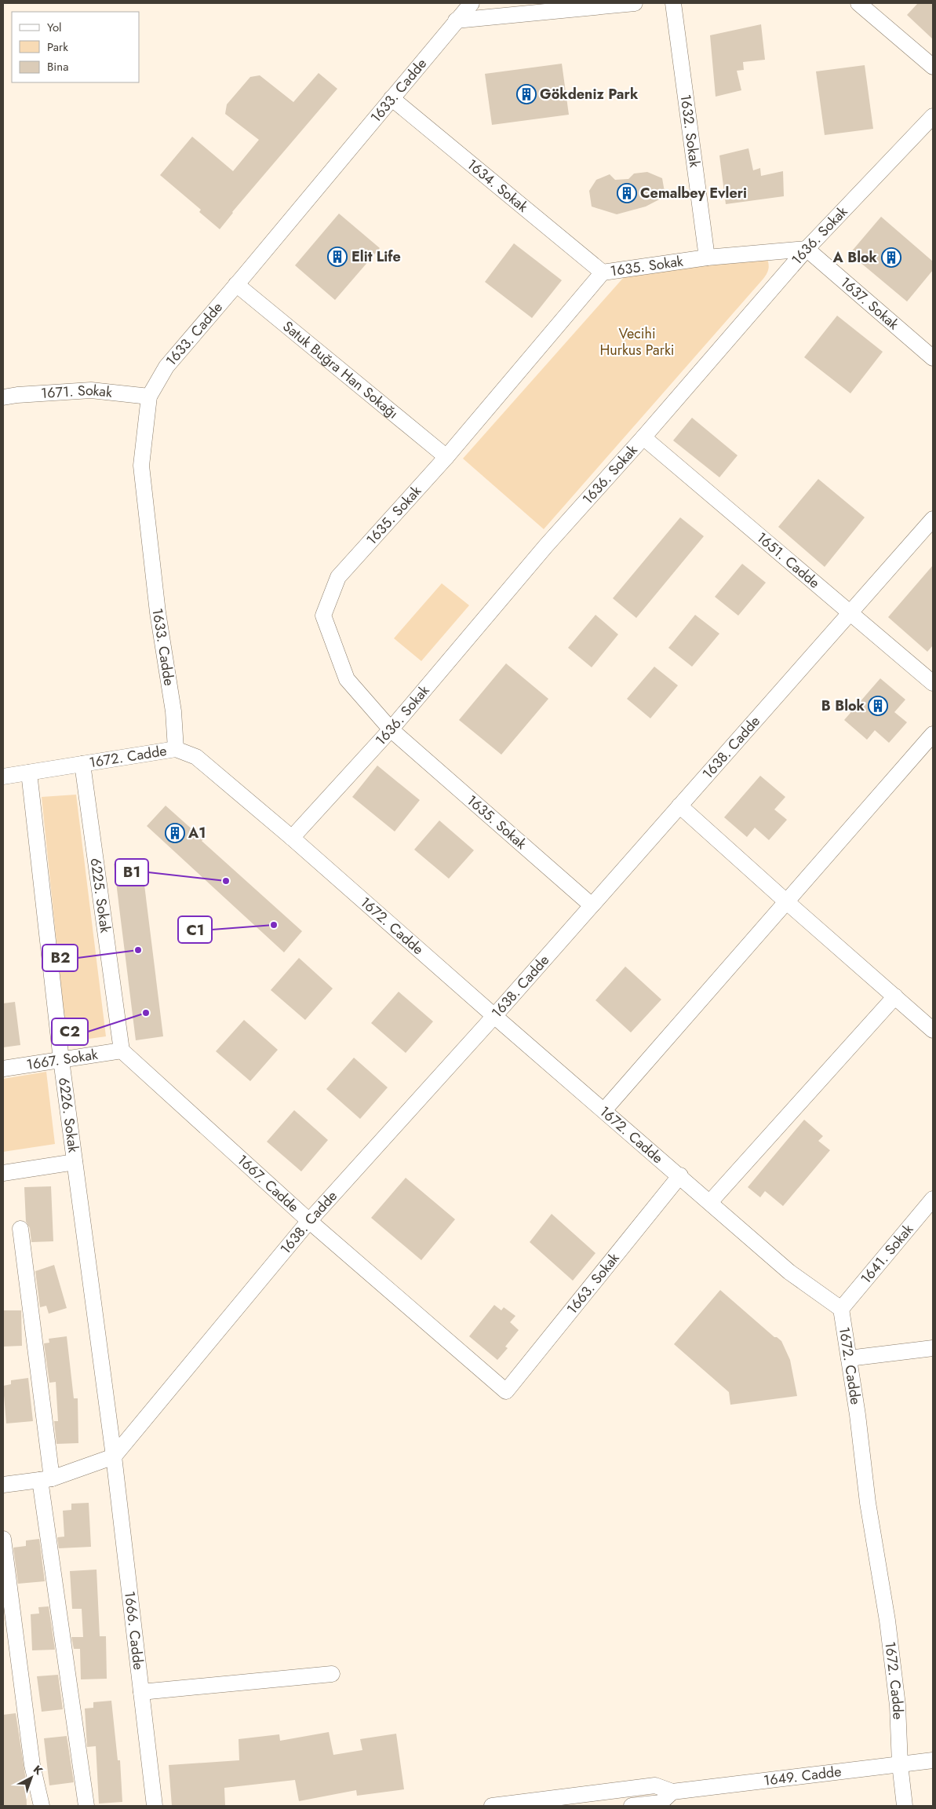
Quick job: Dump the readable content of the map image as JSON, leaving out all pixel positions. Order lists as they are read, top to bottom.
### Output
{
  "streets": {
    "street": [
      "1633. Cadde",
      "1632. Sokak",
      "1634. Sokak",
      "1636. Sokak",
      "1635. Sokak",
      "1637. Sokak",
      "Satuk Buğra Han Sokağı",
      "1671. Sokak",
      "1651. Cadde",
      "1638. Cadde",
      "1672. Cadde",
      "6225. Sokak",
      "1667. Sokak",
      "6226. Sokak",
      "1667. Cadde",
      "1641. Sokak",
      "1663. Sokak",
      "1666. Cadde",
      "1649. Cadde"
    ]
  },
  "crossings": [
    ["1633. Cadde", "1634. Sokak"],
    ["1633. Cadde", "Satuk Buğra Han Sokağı"],
    ["1633. Cadde", "1671. Sokak"],
    ["1633. Cadde", "1672. Cadde"],
    ["1632. Sokak", "1635. Sokak"],
    ["1634. Sokak", "1635. Sokak"],
    ["1636. Sokak", "1635. Sokak"],
    ["1636. Sokak", "1637. Sokak"],
    ["1636. Sokak", "1651. Cadde"],
    ["1636. Sokak", "1672. Cadde"],
    ["1635. Sokak", "1637. Sokak"],
    ["1635. Sokak", "Satuk Buğra Han Sokağı"],
    ["1635. Sokak", "1638. Cadde"],
    ["1651. Cadde", "1638. Cadde"],
    ["1638. Cadde", "1672. Cadde"],
    ["1638. Cadde", "6226. Sokak"],
    ["1638. Cadde", "1667. Cadde"],
    ["1638. Cadde", "1666. Cadde"],
    ["1672. Cadde", "6225. Sokak"],
    ["1672. Cadde", "6226. Sokak"],
    ["1672. Cadde", "1641. Sokak"],
    ["1672. Cadde", "1663. Sokak"],
    ["1672. Cadde", "1649. Cadde"],
    ["6225. Sokak", "1667. Sokak"],
    ["6225. Sokak", "1667. Cadde"],
    ["1667. Sokak", "6226. Sokak"],
    ["1667. Sokak", "1667. Cadde"],
    ["6226. Sokak", "1666. Cadde"],
    ["1667. Cadde", "1663. Sokak"]
  ],
  "parks": ["Vecihi Hurkus Parki"],
  "places": {
    "building": [
      "Gökdeniz Park",
      "Cemalbey Evleri",
      "Elit Life",
      "A Blok",
      "B Blok",
      "A1"
    ],
    "other": [
      "B1",
      "C1",
      "B2",
      "C2"
    ]
  },
  "legend": ["Yol", "Park", "Bina"],
  "north": "top right"
}
